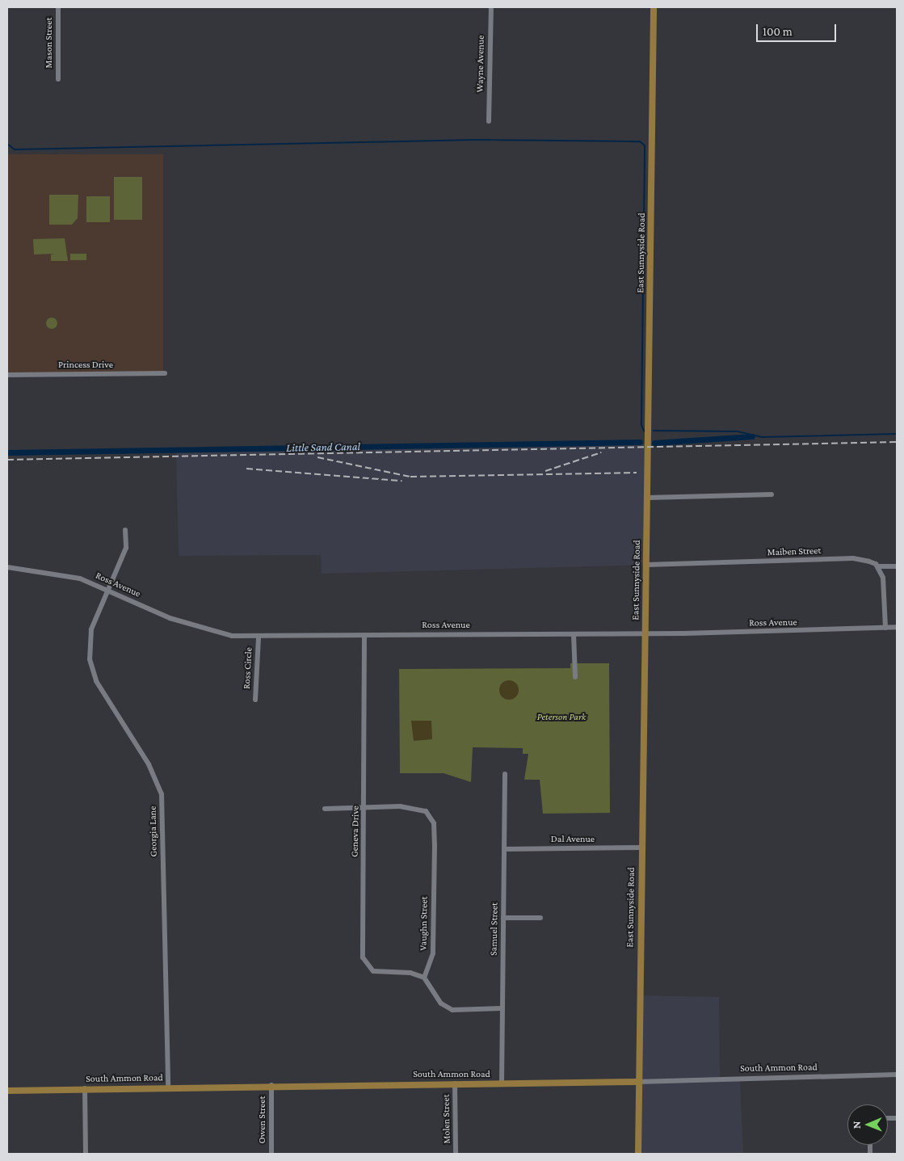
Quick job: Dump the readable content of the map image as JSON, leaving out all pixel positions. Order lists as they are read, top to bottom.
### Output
{
  "streets": {
    "main road": ["East Sunnyside Road", "South Ammon Road"],
    "street": [
      "Mason Street",
      "Wayne Avenue",
      "Princess Drive",
      "Maiben Street",
      "Ross Avenue",
      "Ross Circle",
      "Georgia Lane",
      "Geneva Drive",
      "Dal Avenue",
      "Vaughn Street",
      "Samuel Street",
      "Molen Street",
      "Owen Street"
    ]
  },
  "crossings": [
    ["East Sunnyside Road", "Maiben Street"],
    ["East Sunnyside Road", "Ross Avenue"],
    ["East Sunnyside Road", "Dal Avenue"],
    ["East Sunnyside Road", "South Ammon Road"],
    ["Ross Avenue", "Ross Circle"],
    ["Ross Avenue", "Georgia Lane"],
    ["Ross Avenue", "Geneva Drive"],
    ["Georgia Lane", "South Ammon Road"],
    ["Geneva Drive", "Vaughn Street"],
    ["Dal Avenue", "Samuel Street"],
    ["Samuel Street", "South Ammon Road"],
    ["South Ammon Road", "Molen Street"],
    ["South Ammon Road", "Owen Street"]
  ],
  "water": ["Little Sand Canal"],
  "parks": ["Peterson Park"],
  "scale_bar": "100 m",
  "north": "left"
}
